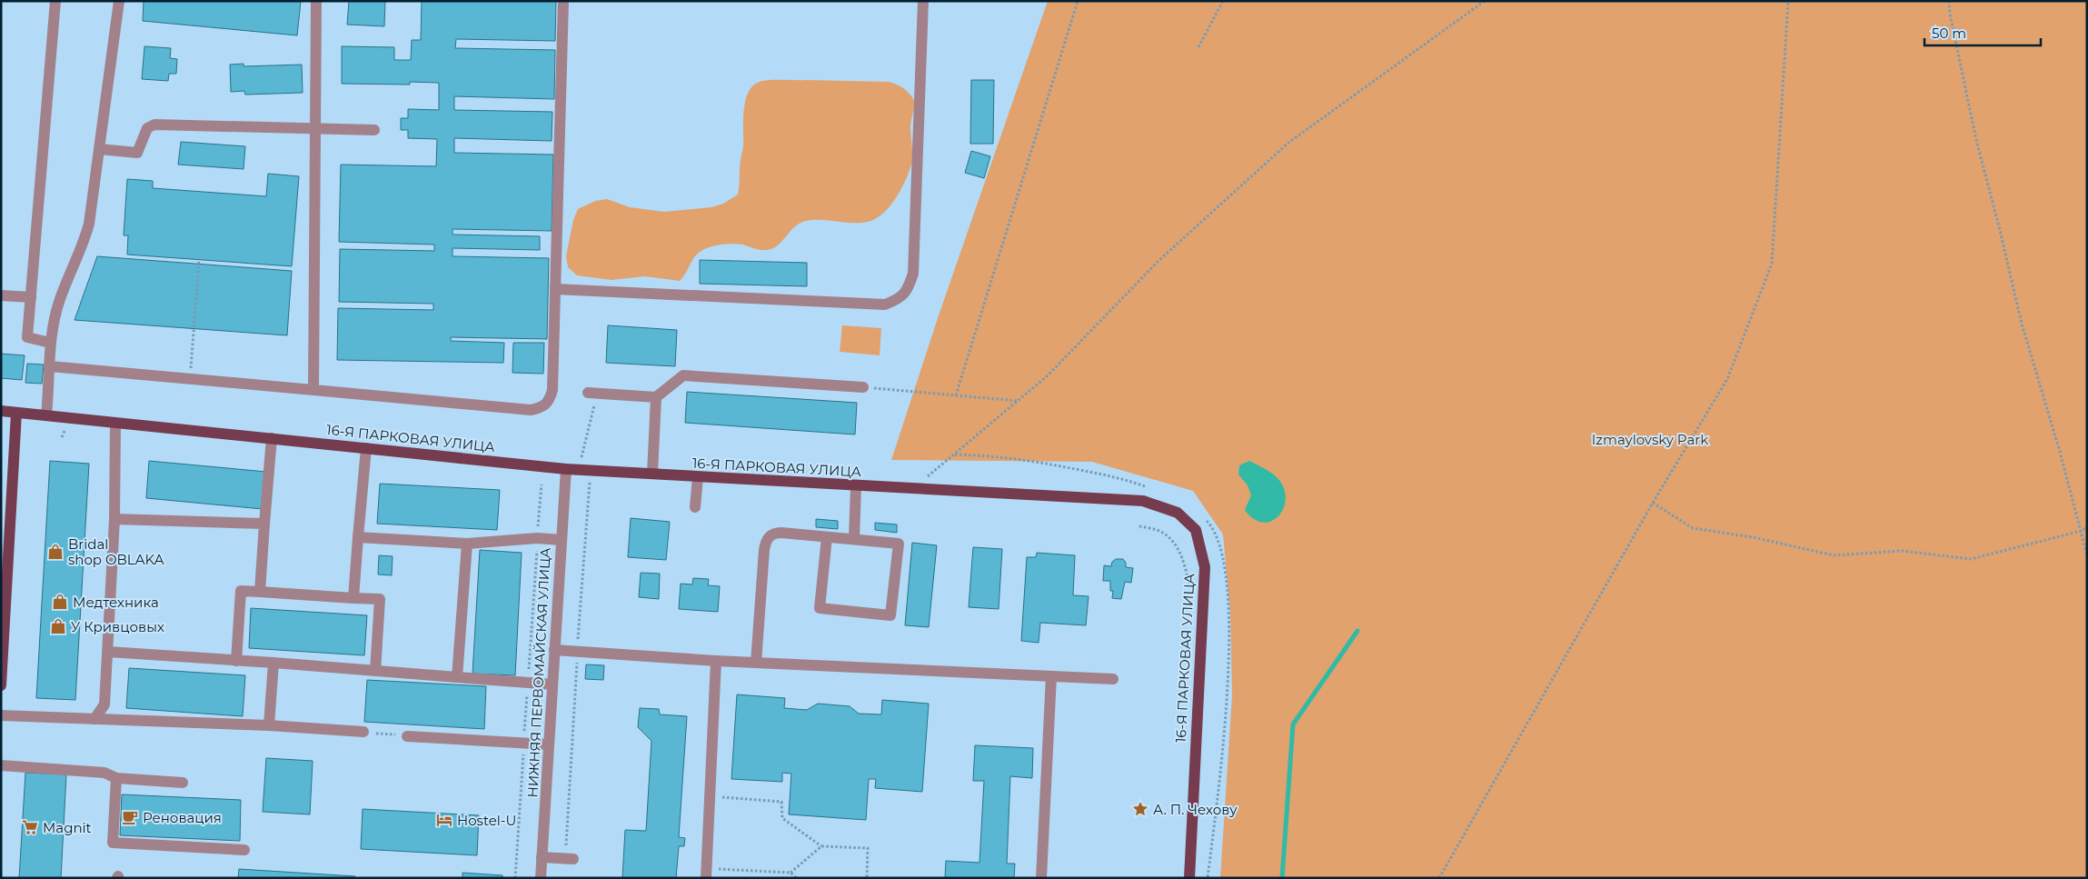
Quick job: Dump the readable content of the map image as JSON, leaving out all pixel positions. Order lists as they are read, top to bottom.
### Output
{
  "streets": {
    "main road": ["16-Я ПАРКОВАЯ УЛИЦА"],
    "street": ["НИЖНЯЯ ПЕРВОМАЙСКАЯ УЛИЦА"]
  },
  "crossings": [
    ["16-Я ПАРКОВАЯ УЛИЦА", "НИЖНЯЯ ПЕРВОМАЙСКАЯ УЛИЦА"]
  ],
  "parks": ["Izmaylovsky Park"],
  "places": {
    "shop": ["Bridal shop OBLAKA", "Медтехника", "У Кривцовых"],
    "place": ["А. П. Чехову"],
    "cafe": ["Реновация"],
    "hotel": ["Hostel-U"],
    "supermarket": ["Magnit"]
  },
  "scale_bar": "50 m"
}
